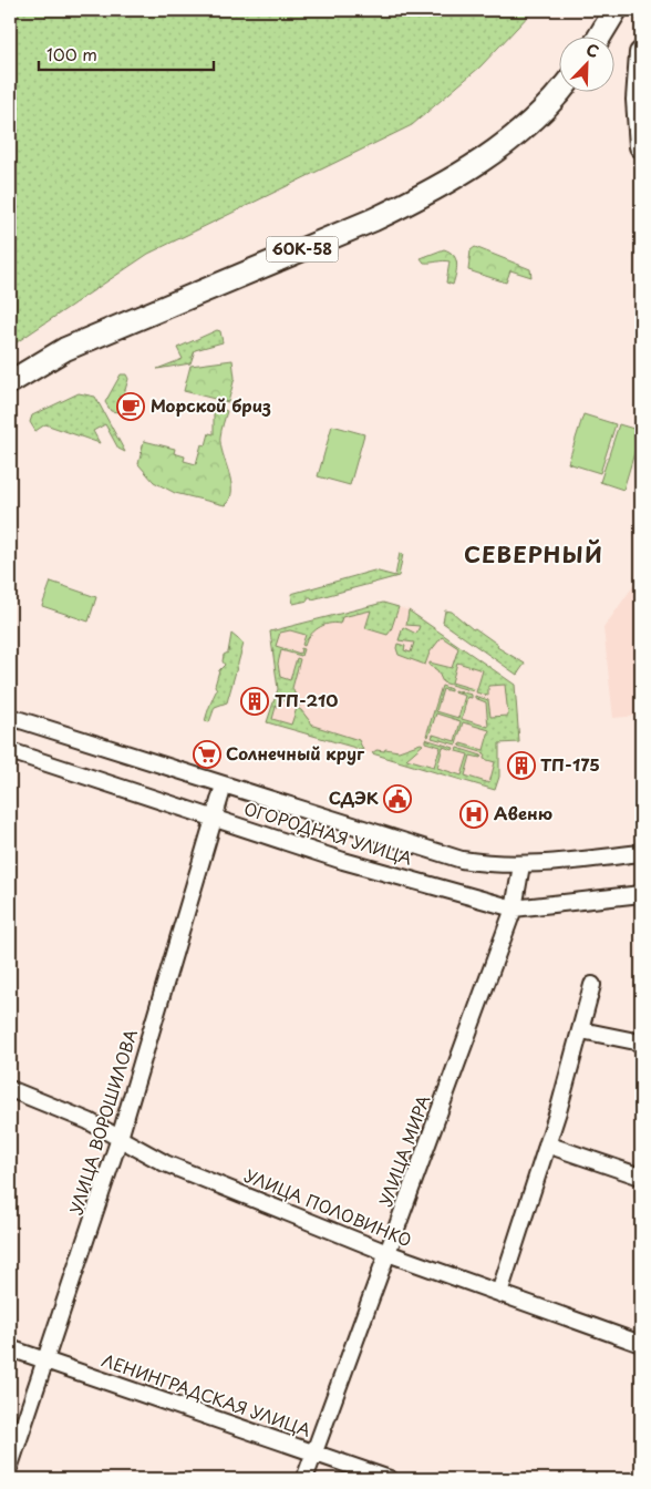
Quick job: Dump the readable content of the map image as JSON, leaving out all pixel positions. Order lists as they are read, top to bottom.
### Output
{
  "streets": {
    "highway": ["60К-58"],
    "street": [
      "ОГОРОДНАЯ УЛИЦА",
      "УЛИЦА ВОРОШИЛОВА",
      "УЛИЦА МИРА",
      "УЛИЦА ПОЛОВИНКО",
      "ЛЕНИНГРАДСКАЯ УЛИЦА"
    ]
  },
  "crossings": [
    ["ОГОРОДНАЯ УЛИЦА", "УЛИЦА ВОРОШИЛОВА"],
    ["ОГОРОДНАЯ УЛИЦА", "УЛИЦА МИРА"],
    ["УЛИЦА ВОРОШИЛОВА", "УЛИЦА ПОЛОВИНКО"],
    ["УЛИЦА ВОРОШИЛОВА", "ЛЕНИНГРАДСКАЯ УЛИЦА"],
    ["УЛИЦА МИРА", "УЛИЦА ПОЛОВИНКО"],
    ["УЛИЦА МИРА", "ЛЕНИНГРАДСКАЯ УЛИЦА"]
  ],
  "districts": ["СЕВЕРНЫЙ"],
  "places": {
    "cafe": ["Морской бриз"],
    "building": ["ТП-210", "ТП-175"],
    "supermarket": ["Солнечный круг"],
    "public building": ["СДЭК"],
    "hospital": ["Авеню"]
  },
  "scale_bar": "100 m",
  "north": "top right"
}
